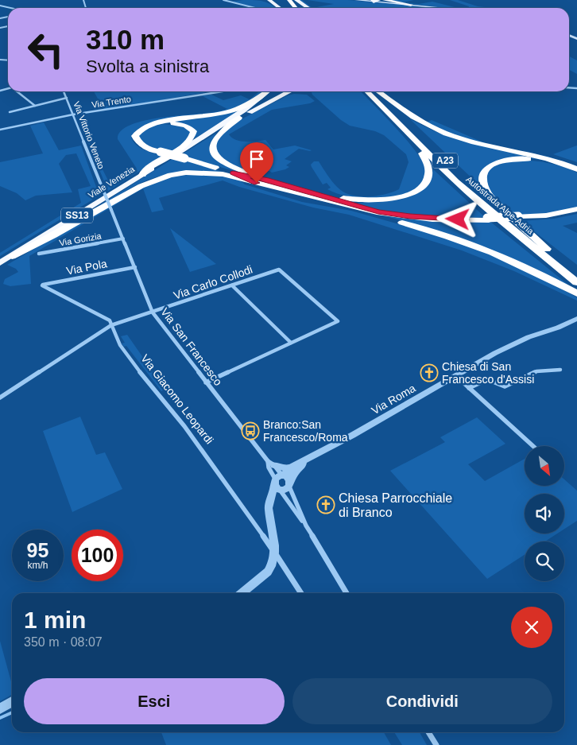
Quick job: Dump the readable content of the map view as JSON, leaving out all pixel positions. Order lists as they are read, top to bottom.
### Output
{
  "streets": {
    "highway": [
      "A23",
      "Viale Venezia",
      "Autostrada Alpe-Adria",
      "SS13"
    ],
    "street": [
      "Via Trento",
      "Via Vittorio Veneto",
      "Via Gorizia",
      "Via Pola",
      "Via Carlo Collodi",
      "Via San Francesco",
      "Via Giacomo Leopardi",
      "Via Roma"
    ]
  },
  "crossings": [
    ["Via Trento", "Via Vittorio Veneto"],
    ["Via Vittorio Veneto", "Via San Francesco"],
    ["Via Gorizia", "Via San Francesco"],
    ["Via Pola", "Via San Francesco"],
    ["Via Pola", "Via Giacomo Leopardi"],
    ["Via Carlo Collodi", "Via San Francesco"],
    ["Via Carlo Collodi", "Via Giacomo Leopardi"],
    ["Via San Francesco", "Via Giacomo Leopardi"],
    ["Via San Francesco", "Via Roma"],
    ["Via Giacomo Leopardi", "Via Roma"]
  ],
  "places": {
    "church": ["Chiesa di San Francesco d'Assisi", "Chiesa Parrocchiale di Branco"],
    "bus stop": ["Branco:San Francesco/Roma"]
  },
  "north": "bottom right",
  "page": {
    "turn": ["310 m", "Svolta a sinistra"],
    "speed": "95 km/h",
    "limit": "100",
    "heading": ["1 min", "350 m · 08:07"],
    "buttons": ["Esci", "Condividi"]
  }
}
